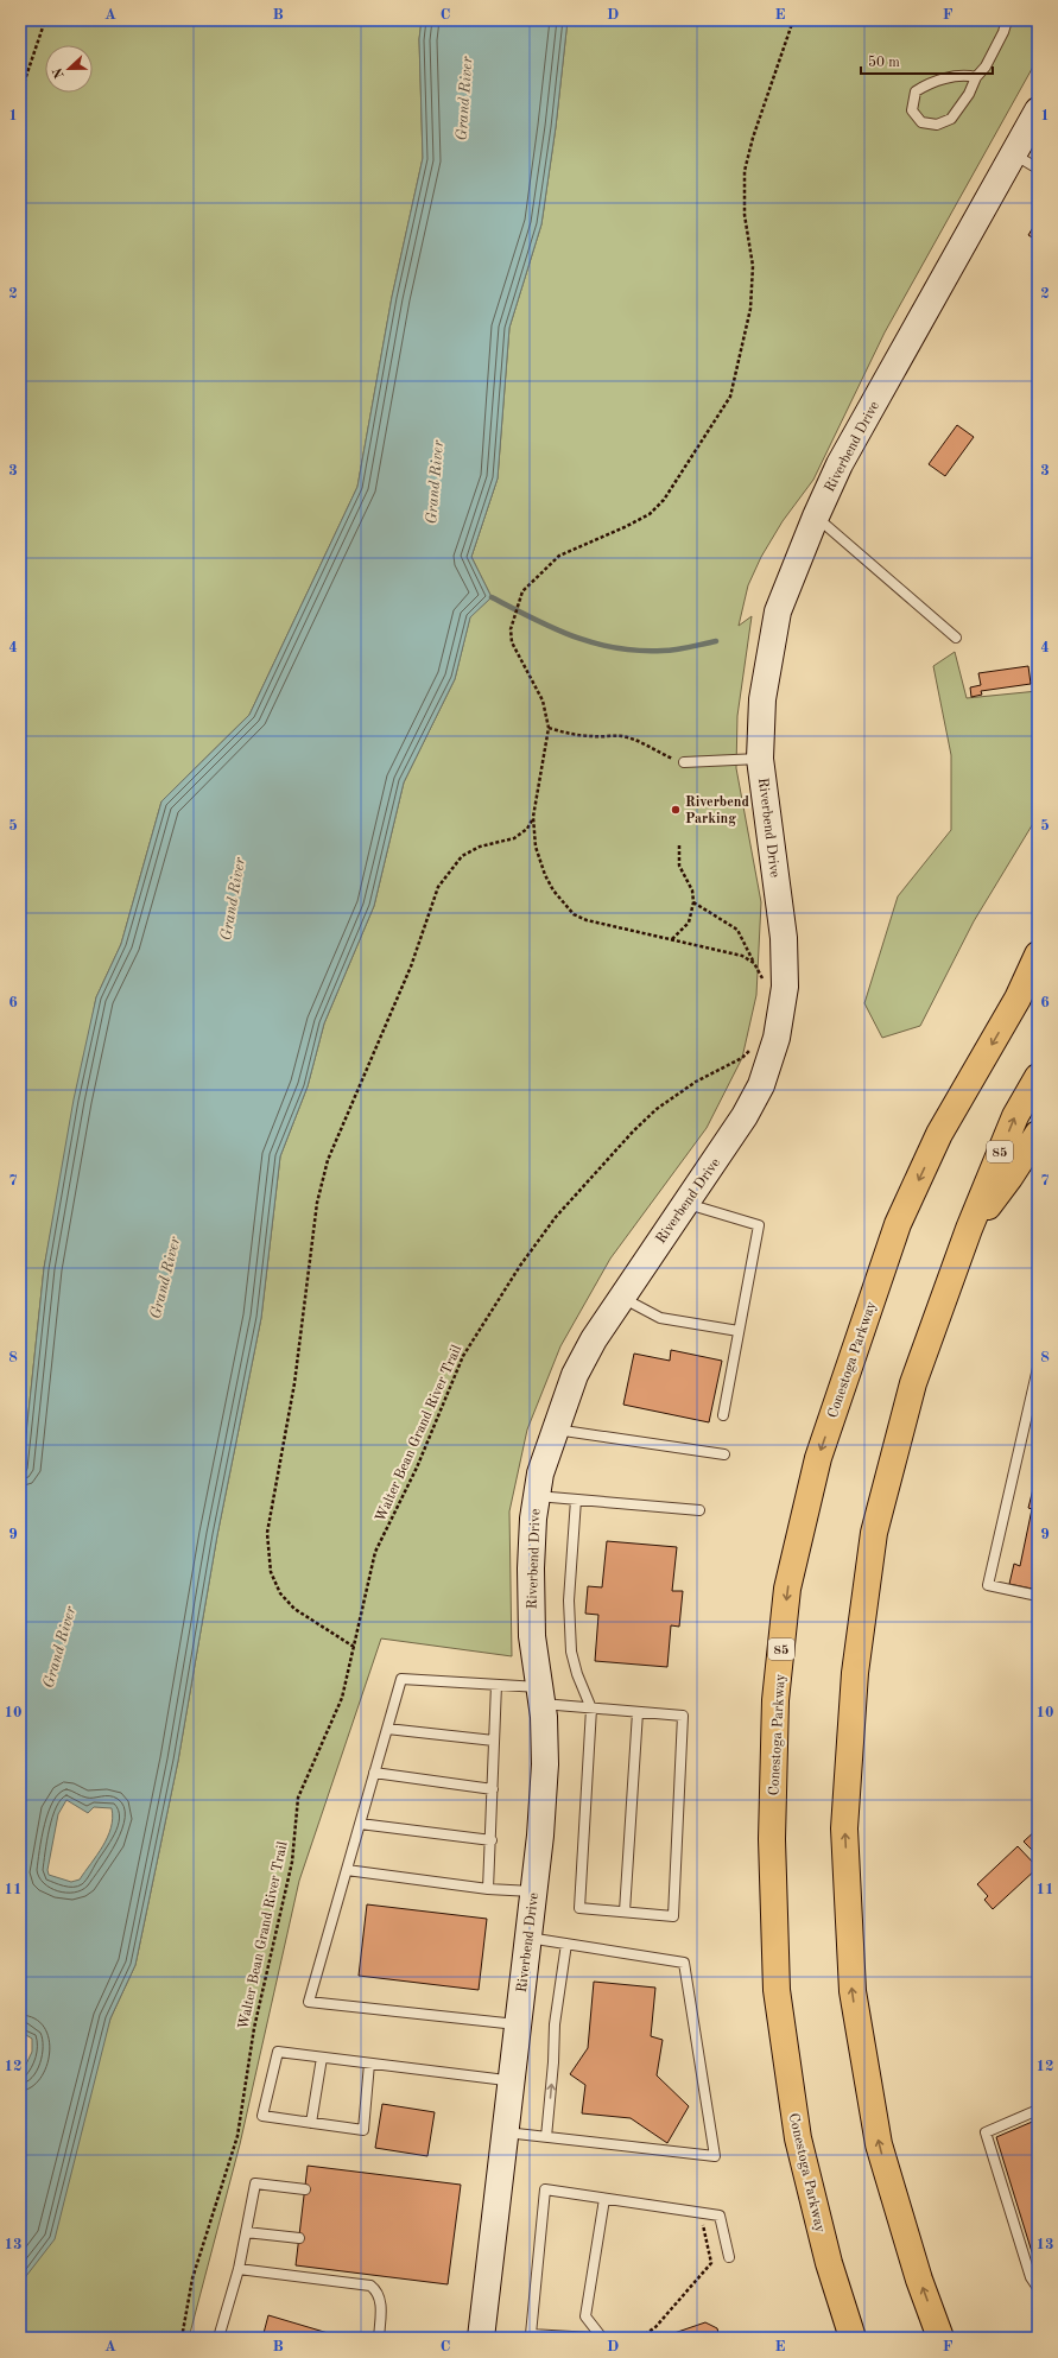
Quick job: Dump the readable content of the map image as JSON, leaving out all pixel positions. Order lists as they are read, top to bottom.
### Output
{
  "streets": {
    "highway": ["85", "Conestoga Parkway"],
    "street": ["Riverbend Drive"],
    "path": ["Walter Bean Grand River Trail"]
  },
  "water": ["Grand River"],
  "places": ["Riverbend Parking"],
  "scale_bar": "50 m",
  "north": "left",
  "grid": {
    "columns": [
      "A",
      "B",
      "C",
      "D",
      "E",
      "F"
    ],
    "rows": [
      "1",
      "2",
      "3",
      "4",
      "5",
      "6",
      "7",
      "8",
      "9",
      "10",
      "11",
      "12",
      "13"
    ]
  }
}
